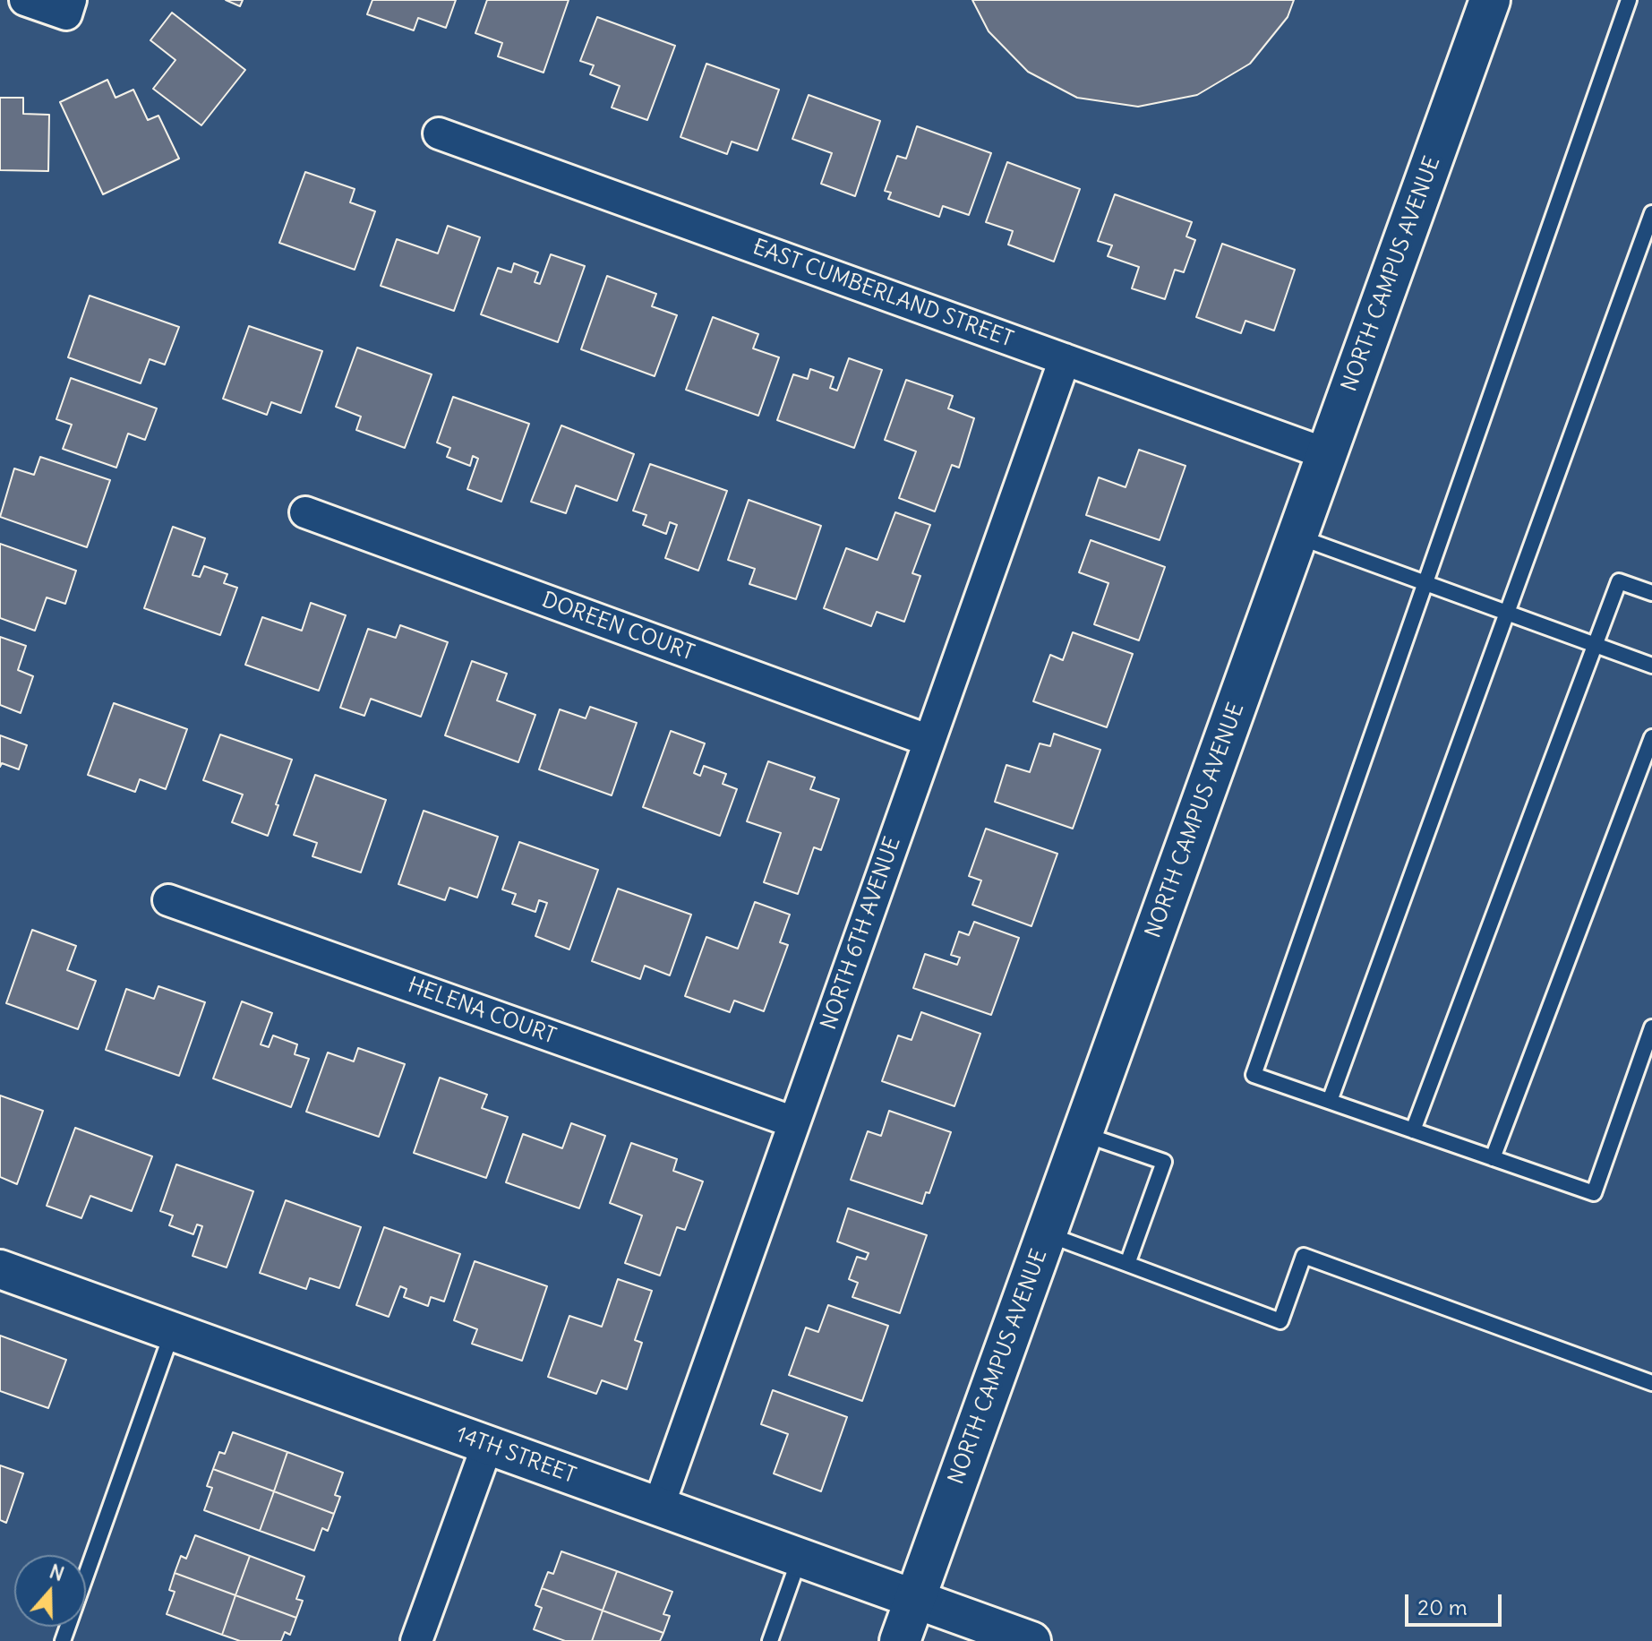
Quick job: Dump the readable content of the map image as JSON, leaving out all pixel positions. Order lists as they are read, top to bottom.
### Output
{
  "streets": {
    "main road": ["NORTH CAMPUS AVENUE"],
    "street": [
      "EAST CUMBERLAND STREET",
      "DOREEN COURT",
      "NORTH 6TH AVENUE",
      "HELENA COURT",
      "14TH STREET"
    ]
  },
  "crossings": [
    ["NORTH CAMPUS AVENUE", "EAST CUMBERLAND STREET"],
    ["NORTH CAMPUS AVENUE", "14TH STREET"],
    ["EAST CUMBERLAND STREET", "NORTH 6TH AVENUE"],
    ["DOREEN COURT", "NORTH 6TH AVENUE"],
    ["NORTH 6TH AVENUE", "HELENA COURT"],
    ["NORTH 6TH AVENUE", "14TH STREET"]
  ],
  "scale_bar": "20 m",
  "north": "top"
}
